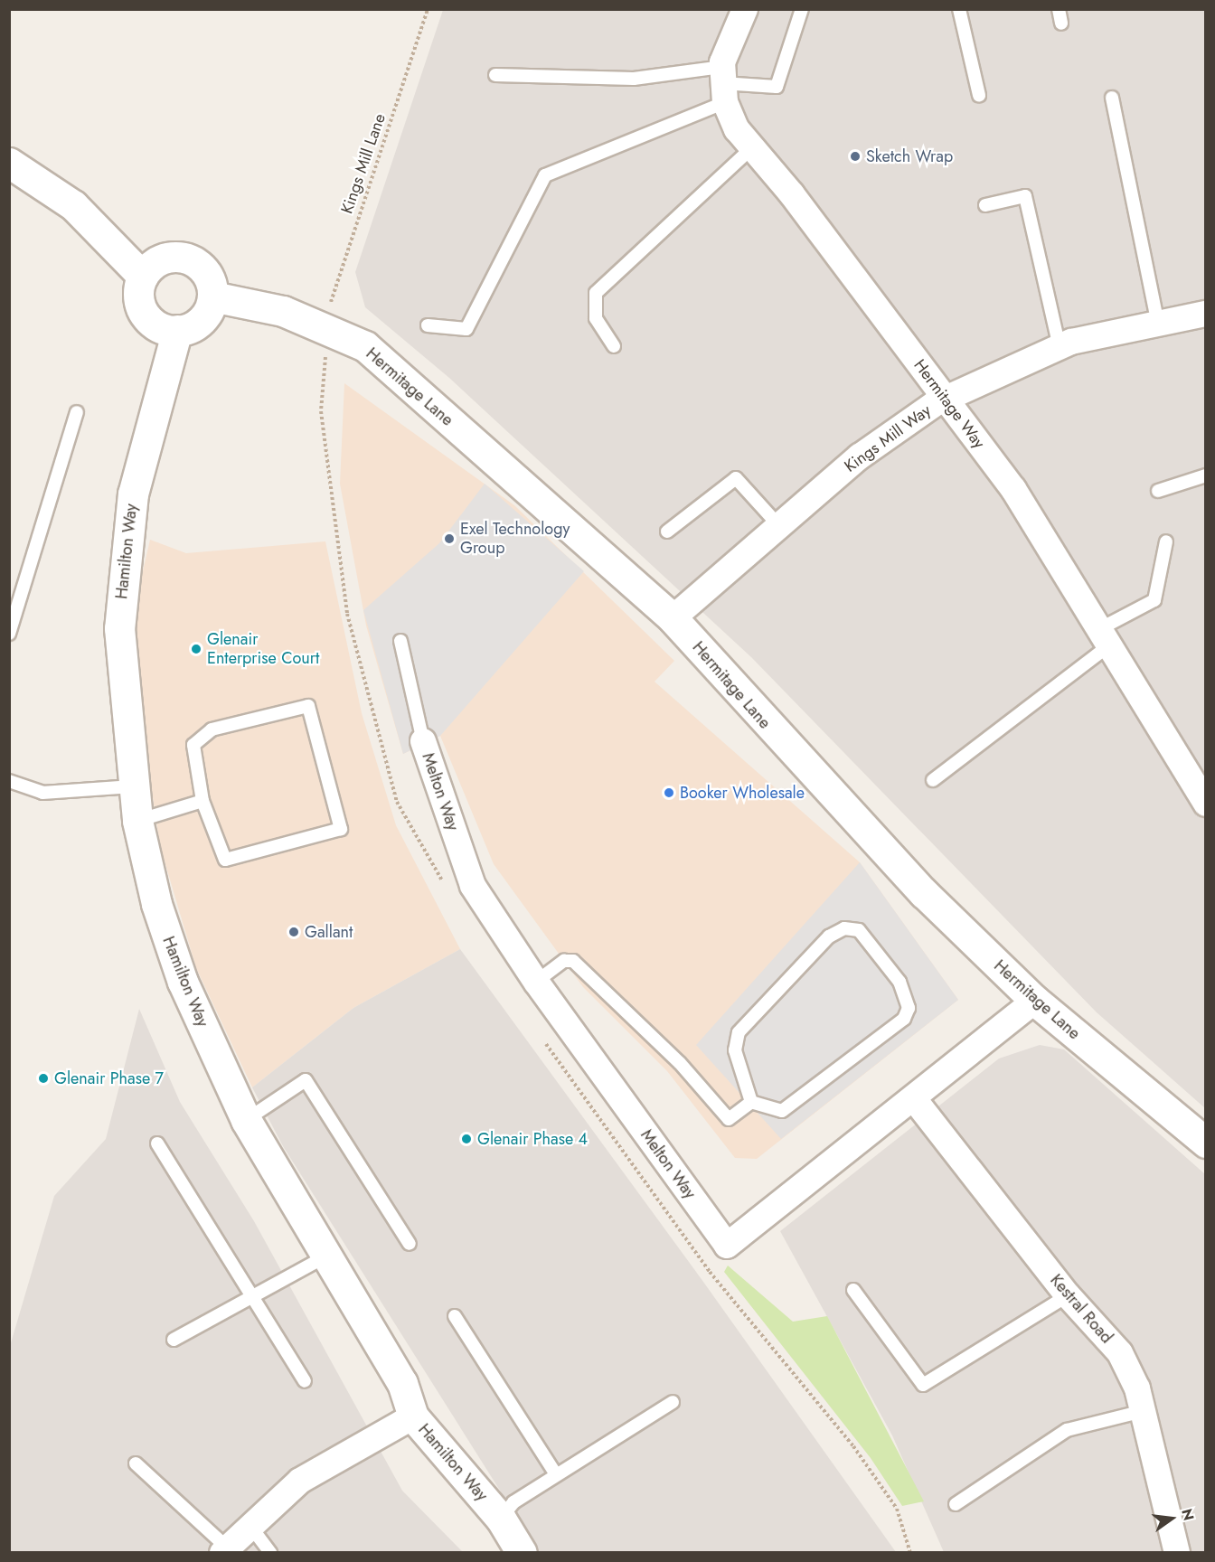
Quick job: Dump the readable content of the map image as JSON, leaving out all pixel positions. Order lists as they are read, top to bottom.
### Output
{
  "streets": {
    "street": [
      "Hermitage Lane",
      "Hermitage Way",
      "Kings Mill Way",
      "Hamilton Way",
      "Melton Way",
      "Kestral Road"
    ],
    "path": ["Kings Mill Lane"]
  },
  "crossings": [
    ["Kings Mill Lane", "Hermitage Lane"],
    ["Hermitage Lane", "Kings Mill Way"],
    ["Hermitage Lane", "Hamilton Way"],
    ["Hermitage Lane", "Melton Way"],
    ["Hermitage Way", "Kings Mill Way"],
    ["Melton Way", "Kestral Road"]
  ],
  "places": [
    "Sketch Wrap",
    "Exel Technology Group",
    "Glenair Enterprise Court",
    "Booker Wholesale",
    "Gallant",
    "Glenair Phase 7",
    "Glenair Phase 4"
  ],
  "north": "right"
}
